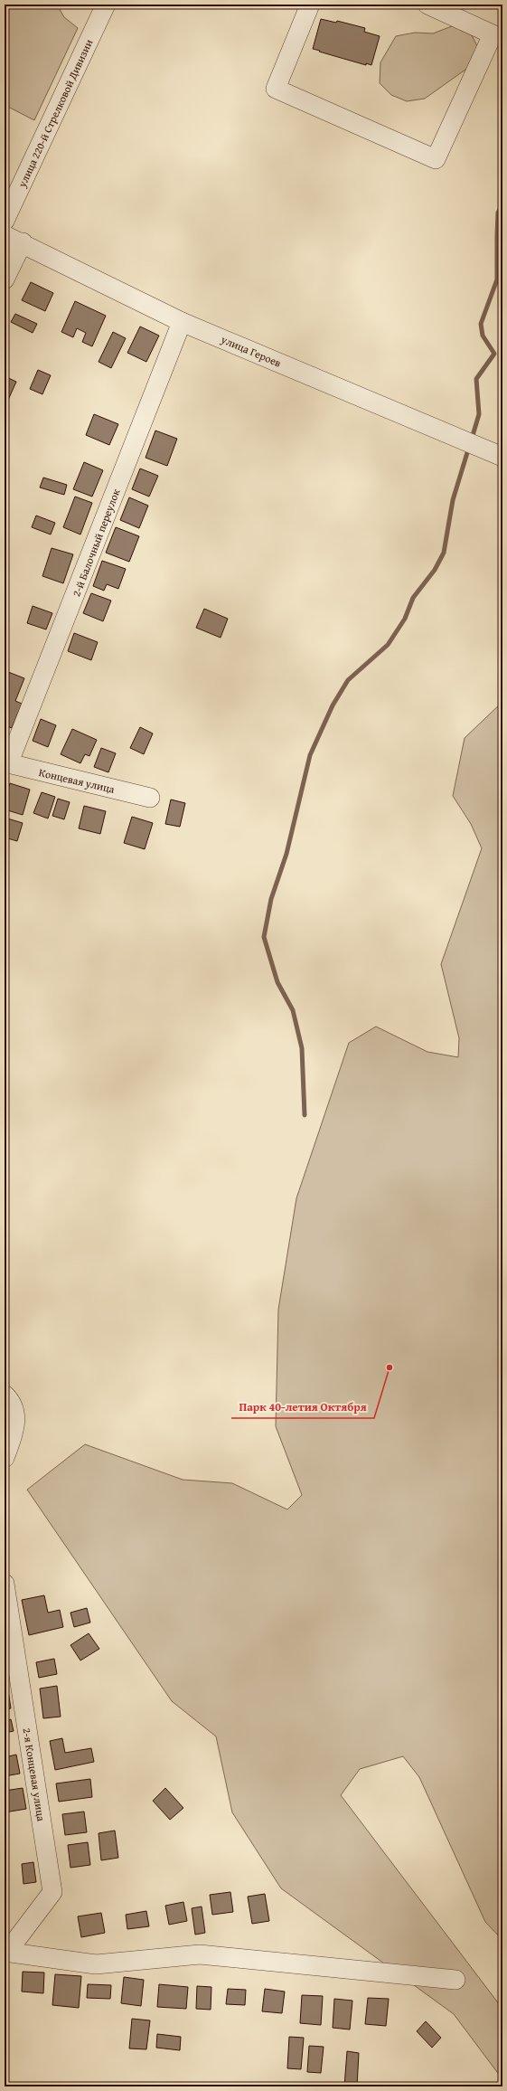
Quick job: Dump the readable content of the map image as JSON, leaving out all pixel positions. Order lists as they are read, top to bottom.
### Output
{
  "streets": {
    "street": [
      "улица 220-й Стрелковой Дивизии",
      "улица Героев",
      "2-й Балочный переулок",
      "Концевая улица",
      "2-я Концевая улица"
    ]
  },
  "crossings": [
    ["улица Героев", "2-й Балочный переулок"],
    ["2-й Балочный переулок", "Концевая улица"]
  ],
  "places": ["Парк 40-летия Октября"]
}
